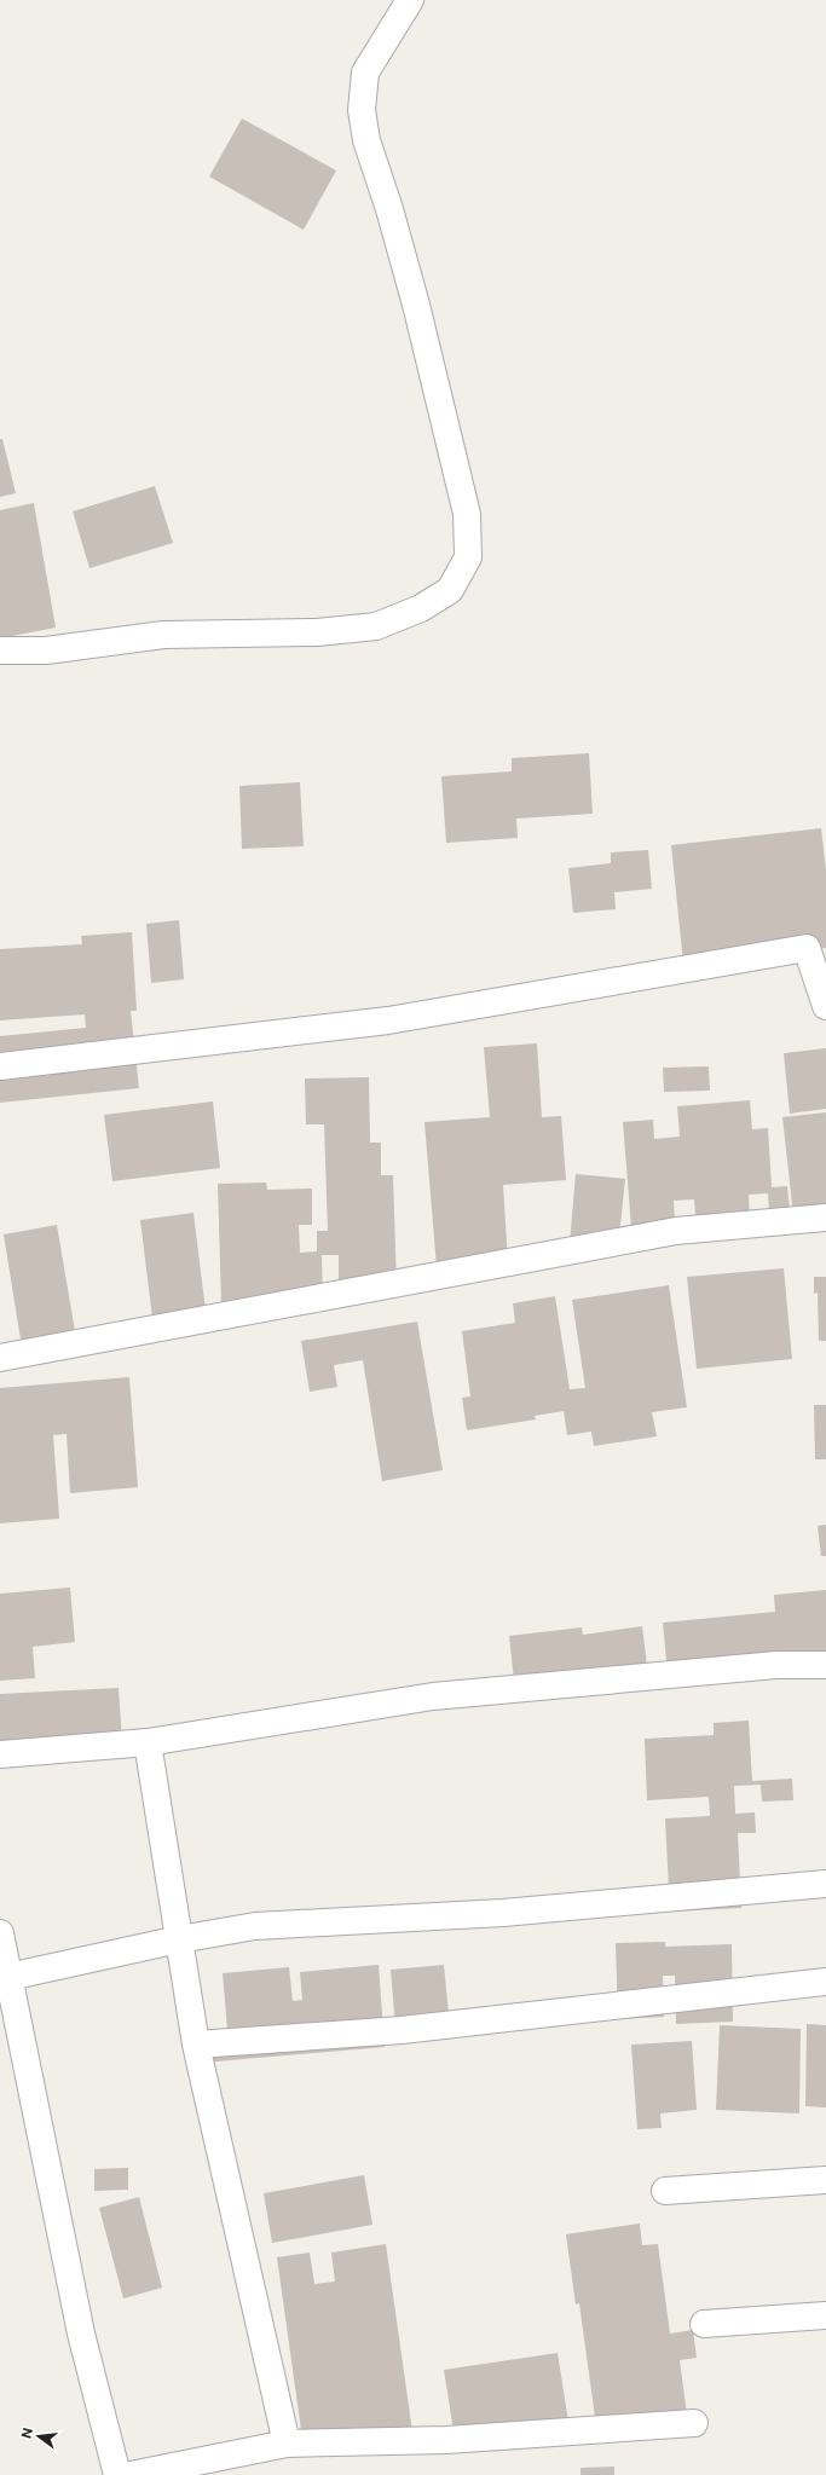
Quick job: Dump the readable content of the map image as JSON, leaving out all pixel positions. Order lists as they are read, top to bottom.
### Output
{
  "north": "left"
}
